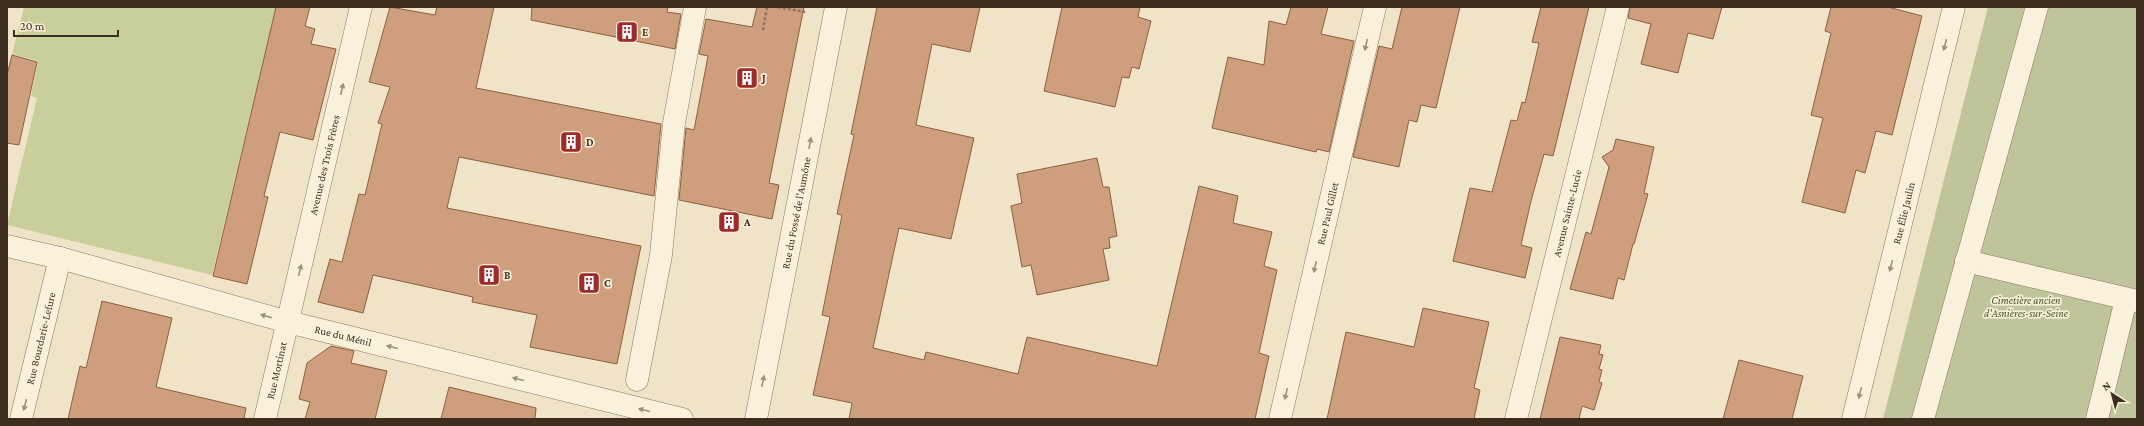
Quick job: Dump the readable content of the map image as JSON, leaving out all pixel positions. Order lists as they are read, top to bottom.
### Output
{
  "streets": {
    "street": [
      "Avenue des Trois Frères",
      "Rue du Fossé de l'Aumône",
      "Rue Paul Gillet",
      "Avenue Sainte-Lucie",
      "Rue Élie Jaulin",
      "Rue du Ménil",
      "Rue Bourdarie-Lefure",
      "Rue Mortinat"
    ]
  },
  "crossings": [
    ["Avenue des Trois Frères", "Rue du Ménil"],
    ["Avenue des Trois Frères", "Rue Mortinat"],
    ["Rue du Ménil", "Rue Bourdarie-Lefure"],
    ["Rue du Ménil", "Rue Mortinat"]
  ],
  "one_way": [
    "Avenue des Trois Frères",
    "Rue Paul Gillet",
    "Rue du Ménil",
    "Rue Bourdarie-Lefure"
  ],
  "parks": ["Cimetière ancien d'Asnières-sur-Seine"],
  "places": {
    "building": [
      "E",
      "J",
      "D",
      "A",
      "B",
      "C"
    ]
  },
  "scale_bar": "20 m",
  "north": "top left"
}
